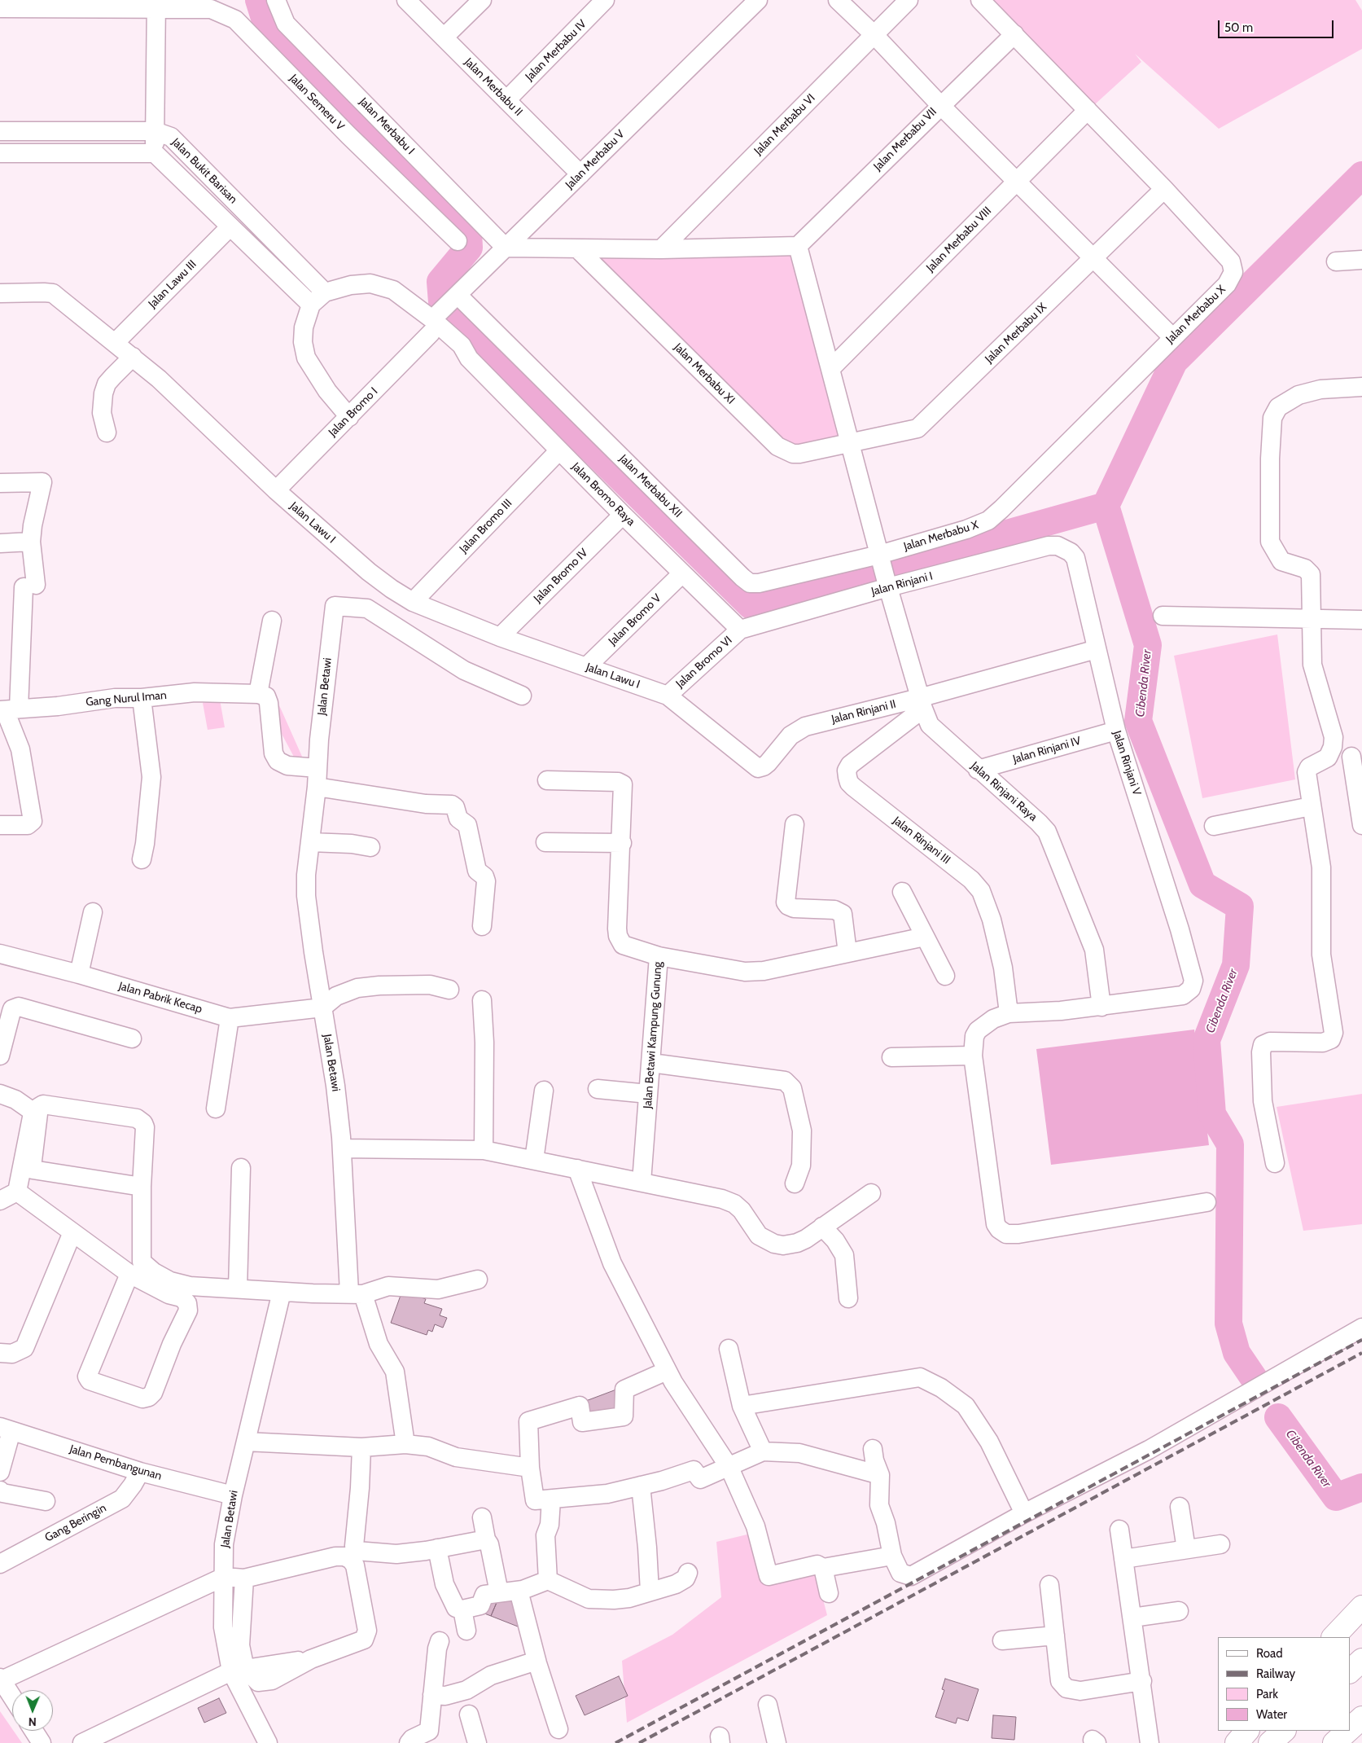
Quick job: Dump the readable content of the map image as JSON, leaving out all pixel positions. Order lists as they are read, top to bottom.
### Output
{
  "streets": {
    "street": [
      "Jalan Merbabu IV",
      "Jalan Merbabu II",
      "Jalan Semeru V",
      "Jalan Merbabu VI",
      "Jalan Merbabu I",
      "Jalan Merbabu VII",
      "Jalan Merbabu V",
      "Jalan Bukit Barisan",
      "Jalan Merbabu VIII",
      "Jalan Lawu III",
      "Jalan Merbabu X",
      "Jalan Merbabu IX",
      "Jalan Merbabu XI",
      "Jalan Bromo I",
      "Jalan Merbabu XII",
      "Jalan Bromo Raya",
      "Jalan Lawu I",
      "Jalan Bromo III",
      "Jalan Bromo IV",
      "Jalan Rinjani I",
      "Jalan Bromo V",
      "Jalan Bromo VI",
      "Jalan Betawi",
      "Gang Nurul Iman",
      "Jalan Rinjani II",
      "Jalan Rinjani IV",
      "Jalan Rinjani V",
      "Jalan Rinjani Raya",
      "Jalan Rinjani III",
      "Jalan Pabrik Kecap",
      "Jalan Betawi Kampung Gunung",
      "Jalan Pembangunan",
      "Gang Beringin"
    ]
  },
  "crossings": [
    ["Jalan Merbabu IV", "Jalan Merbabu II"],
    ["Jalan Merbabu II", "Jalan Merbabu V"],
    ["Jalan Merbabu I", "Jalan Merbabu V"],
    ["Jalan Merbabu VII", "Jalan Merbabu X"],
    ["Jalan Merbabu VII", "Jalan Rinjani Raya"],
    ["Jalan Merbabu V", "Jalan Bromo I"],
    ["Jalan Merbabu V", "Jalan Merbabu XII"],
    ["Jalan Merbabu V", "Jalan Bromo Raya"],
    ["Jalan Bukit Barisan", "Jalan Lawu III"],
    ["Jalan Bukit Barisan", "Jalan Bromo Raya"],
    ["Jalan Merbabu VIII", "Jalan Merbabu X"],
    ["Jalan Merbabu VIII", "Jalan Rinjani Raya"],
    ["Jalan Lawu III", "Jalan Lawu I"],
    ["Jalan Merbabu X", "Jalan Merbabu IX"],
    ["Jalan Merbabu X", "Jalan Merbabu XII"],
    ["Jalan Merbabu X", "Jalan Rinjani Raya"],
    ["Jalan Merbabu IX", "Jalan Merbabu XI"],
    ["Jalan Merbabu IX", "Jalan Rinjani Raya"],
    ["Jalan Merbabu XI", "Jalan Rinjani Raya"],
    ["Jalan Bromo I", "Jalan Bromo Raya"],
    ["Jalan Bromo I", "Jalan Lawu I"],
    ["Jalan Merbabu XII", "Jalan Rinjani Raya"],
    ["Jalan Bromo Raya", "Jalan Bromo III"],
    ["Jalan Bromo Raya", "Jalan Bromo IV"],
    ["Jalan Bromo Raya", "Jalan Rinjani I"],
    ["Jalan Bromo Raya", "Jalan Bromo V"],
    ["Jalan Bromo Raya", "Jalan Bromo VI"],
    ["Jalan Lawu I", "Jalan Bromo III"],
    ["Jalan Lawu I", "Jalan Bromo IV"],
    ["Jalan Lawu I", "Jalan Bromo V"],
    ["Jalan Lawu I", "Jalan Bromo VI"],
    ["Jalan Lawu I", "Jalan Rinjani II"],
    ["Jalan Rinjani I", "Jalan Bromo VI"],
    ["Jalan Rinjani I", "Jalan Rinjani V"],
    ["Jalan Rinjani I", "Jalan Rinjani Raya"],
    ["Jalan Bromo VI", "Jalan Rinjani II"],
    ["Jalan Betawi", "Jalan Pabrik Kecap"],
    ["Jalan Betawi", "Jalan Pembangunan"],
    ["Jalan Rinjani II", "Jalan Rinjani V"],
    ["Jalan Rinjani II", "Jalan Rinjani Raya"],
    ["Jalan Rinjani II", "Jalan Rinjani III"],
    ["Jalan Rinjani IV", "Jalan Rinjani V"],
    ["Jalan Rinjani IV", "Jalan Rinjani Raya"],
    ["Jalan Rinjani V", "Jalan Rinjani Raya"],
    ["Jalan Rinjani Raya", "Jalan Rinjani III"],
    ["Jalan Pembangunan", "Gang Beringin"]
  ],
  "water": ["Cibenda River"],
  "legend": [
    "Road",
    "Railway",
    "Park",
    "Water"
  ],
  "scale_bar": "50 m",
  "north": "bottom"
}
